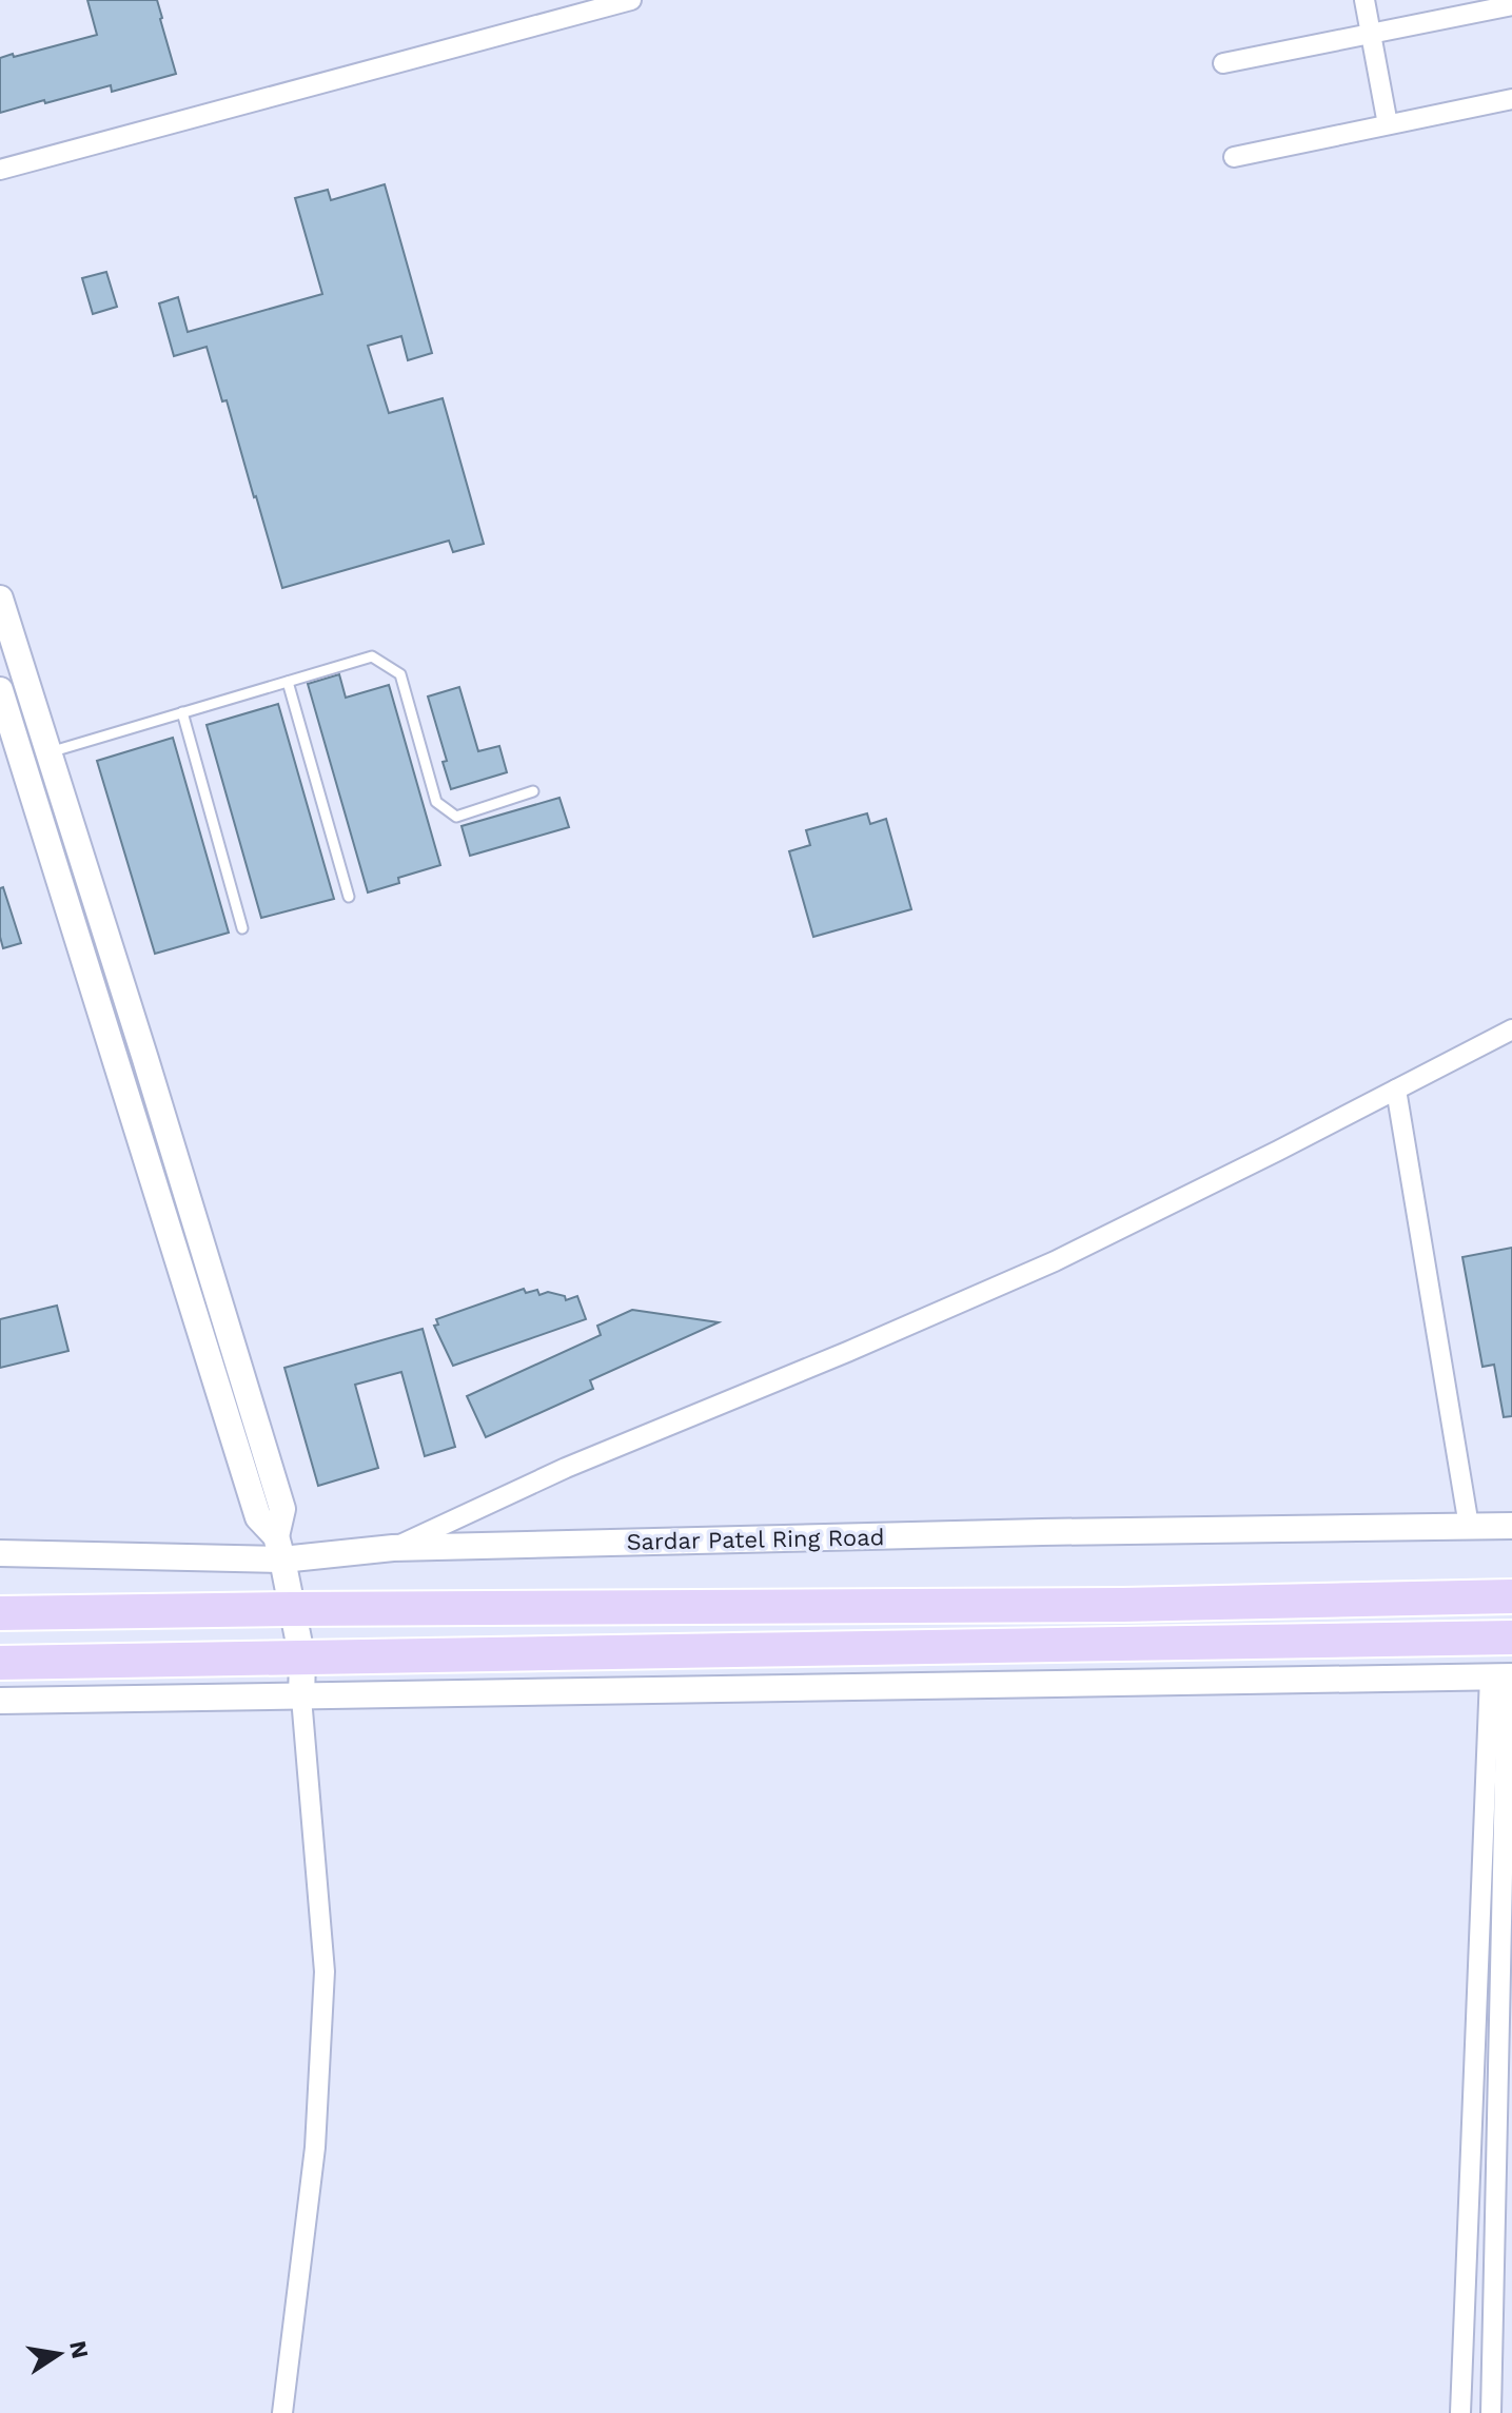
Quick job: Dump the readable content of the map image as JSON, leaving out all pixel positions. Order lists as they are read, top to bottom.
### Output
{
  "streets": {
    "street": ["Sardar Patel Ring Road"]
  },
  "north": "right"
}
